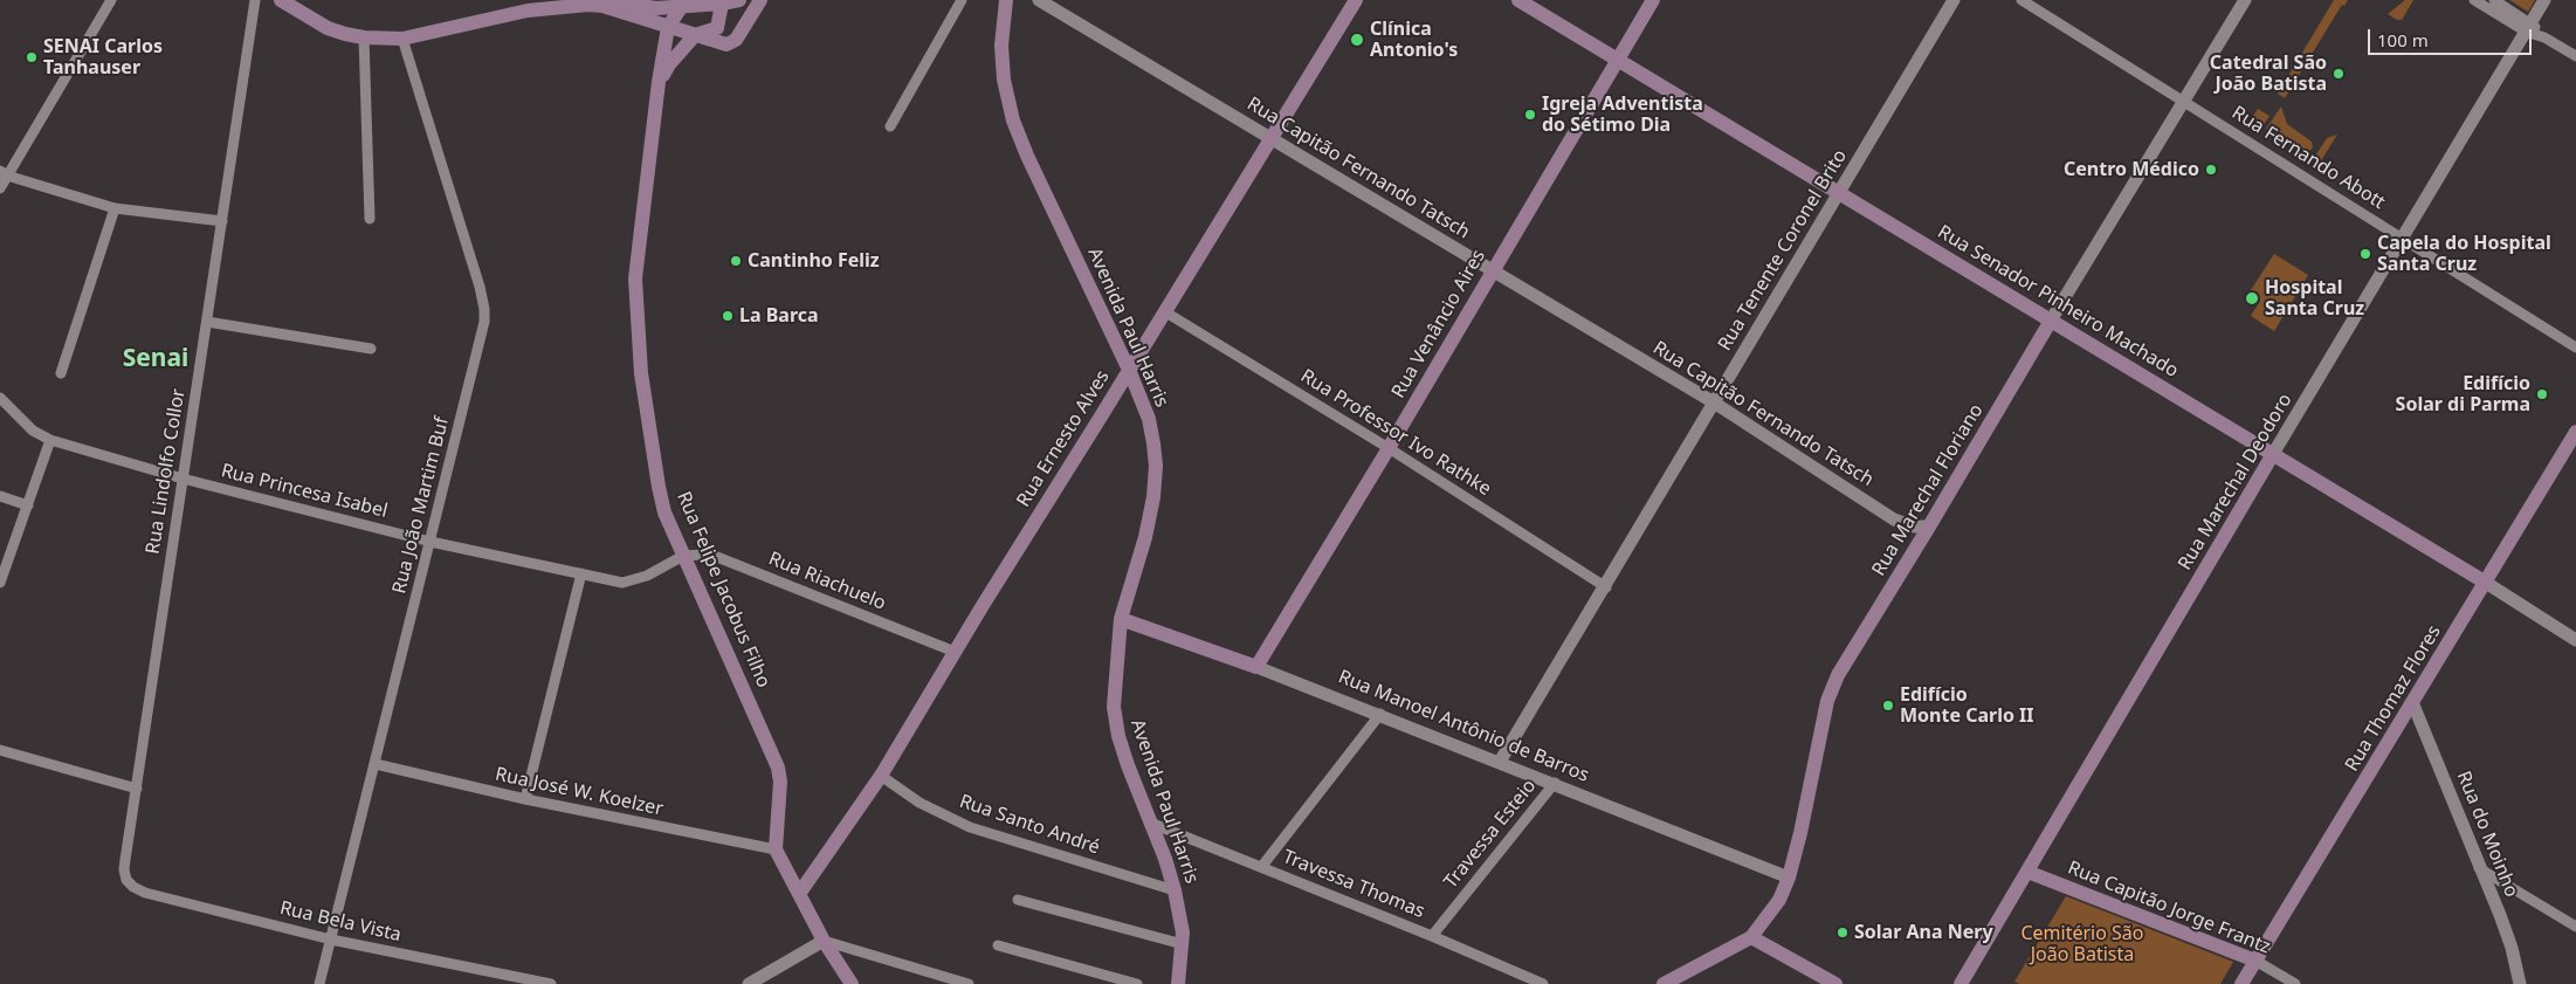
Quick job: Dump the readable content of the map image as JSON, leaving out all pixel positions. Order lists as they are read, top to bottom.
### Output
{
  "streets": {
    "main road": [
      "Rua Senador Pinheiro Machado",
      "Rua Venâncio Aires",
      "Avenida Paul Harris",
      "Rua Ernesto Alves",
      "Rua Marechal Deodoro",
      "Rua Marechal Floriano",
      "Rua Felipe Jacobus Filho",
      "Rua Thomaz Flores",
      "Rua Manoel Antônio de Barros",
      "Rua Capitão Jorge Frantz"
    ],
    "street": [
      "Rua Fernando Abott",
      "Rua Capitão Fernando Tatsch",
      "Rua Tenente Coronel Brito",
      "Rua Professor Ivo Rathke",
      "Rua Lindolfo Collor",
      "Rua Princesa Isabel",
      "Rua João Martim Buf",
      "Rua Riachuelo",
      "Rua José W. Koelzer",
      "Rua Santo André",
      "Travessa Esteio",
      "Rua do Moinho",
      "Travessa Thomas",
      "Rua Bela Vista"
    ]
  },
  "crossings": [
    ["Rua Fernando Abott", "Rua Marechal Deodoro"],
    ["Rua Fernando Abott", "Rua Marechal Floriano"],
    ["Rua Capitão Fernando Tatsch", "Rua Tenente Coronel Brito"],
    ["Rua Capitão Fernando Tatsch", "Rua Venâncio Aires"],
    ["Rua Capitão Fernando Tatsch", "Rua Ernesto Alves"],
    ["Rua Capitão Fernando Tatsch", "Rua Marechal Floriano"],
    ["Rua Tenente Coronel Brito", "Rua Senador Pinheiro Machado"],
    ["Rua Tenente Coronel Brito", "Rua Professor Ivo Rathke"],
    ["Rua Tenente Coronel Brito", "Rua Manoel Antônio de Barros"],
    ["Rua Senador Pinheiro Machado", "Rua Venâncio Aires"],
    ["Rua Senador Pinheiro Machado", "Rua Marechal Deodoro"],
    ["Rua Senador Pinheiro Machado", "Rua Marechal Floriano"],
    ["Rua Senador Pinheiro Machado", "Rua Thomaz Flores"],
    ["Rua Venâncio Aires", "Rua Professor Ivo Rathke"],
    ["Rua Venâncio Aires", "Rua Manoel Antônio de Barros"],
    ["Avenida Paul Harris", "Rua Ernesto Alves"],
    ["Avenida Paul Harris", "Rua Manoel Antônio de Barros"],
    ["Avenida Paul Harris", "Rua Santo André"],
    ["Avenida Paul Harris", "Travessa Thomas"],
    ["Rua Professor Ivo Rathke", "Rua Ernesto Alves"],
    ["Rua Ernesto Alves", "Rua Riachuelo"],
    ["Rua Ernesto Alves", "Rua Santo André"],
    ["Rua Lindolfo Collor", "Rua Princesa Isabel"],
    ["Rua Lindolfo Collor", "Rua Bela Vista"],
    ["Rua Marechal Deodoro", "Rua Capitão Jorge Frantz"],
    ["Rua Marechal Floriano", "Rua Manoel Antônio de Barros"],
    ["Rua Princesa Isabel", "Rua João Martim Buf"],
    ["Rua Princesa Isabel", "Rua Riachuelo"],
    ["Rua Princesa Isabel", "Rua Felipe Jacobus Filho"],
    ["Rua João Martim Buf", "Rua José W. Koelzer"],
    ["Rua João Martim Buf", "Rua Bela Vista"],
    ["Rua Riachuelo", "Rua Felipe Jacobus Filho"],
    ["Rua Felipe Jacobus Filho", "Rua José W. Koelzer"],
    ["Rua Thomaz Flores", "Rua do Moinho"],
    ["Rua Thomaz Flores", "Rua Capitão Jorge Frantz"],
    ["Rua Manoel Antônio de Barros", "Travessa Esteio"],
    ["Travessa Esteio", "Travessa Thomas"]
  ],
  "districts": ["Senai"],
  "parks": ["Cemitério São João Batista"],
  "places": [
    "Clínica Antonio's",
    "SENAI Carlos Tanhauser",
    "Catedral São João Batista",
    "Igreja Adventista do Sétimo Dia",
    "Centro Médico",
    "Capela do Hospital Santa Cruz",
    "Cantinho Feliz",
    "Hospital Santa Cruz",
    "La Barca",
    "Edifício Solar di Parma",
    "Edifício Monte Carlo II",
    "Solar Ana Nery"
  ],
  "scale_bar": "100 m"
}
